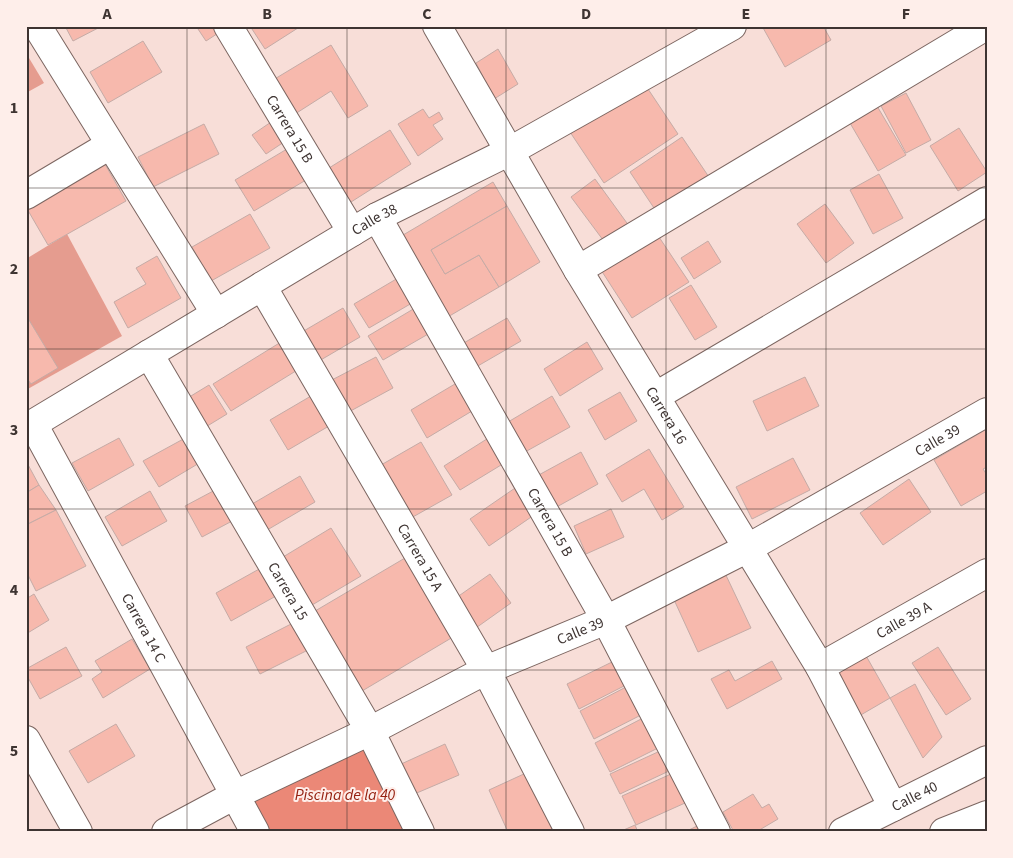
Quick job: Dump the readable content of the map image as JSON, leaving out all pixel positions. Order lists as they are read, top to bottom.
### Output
{
  "streets": {
    "street": [
      "Carrera 15 B",
      "Calle 38",
      "Carrera 16",
      "Calle 39",
      "Carrera 15 A",
      "Carrera 15",
      "Calle 39 A",
      "Carrera 14 C",
      "Calle 40"
    ]
  },
  "crossings": [
    ["Carrera 15 B", "Calle 38"],
    ["Carrera 15 B", "Calle 39"],
    ["Calle 38", "Carrera 16"],
    ["Calle 38", "Carrera 15 A"],
    ["Calle 38", "Carrera 15"],
    ["Calle 38", "Carrera 14 C"],
    ["Carrera 16", "Calle 39"],
    ["Carrera 16", "Calle 39 A"],
    ["Carrera 16", "Calle 40"],
    ["Calle 39", "Carrera 15 A"],
    ["Calle 39", "Carrera 15"],
    ["Calle 39", "Carrera 14 C"]
  ],
  "water": ["Piscina de la 40"],
  "grid": {
    "columns": [
      "A",
      "B",
      "C",
      "D",
      "E",
      "F"
    ],
    "rows": [
      "1",
      "2",
      "3",
      "4",
      "5"
    ]
  }
}
